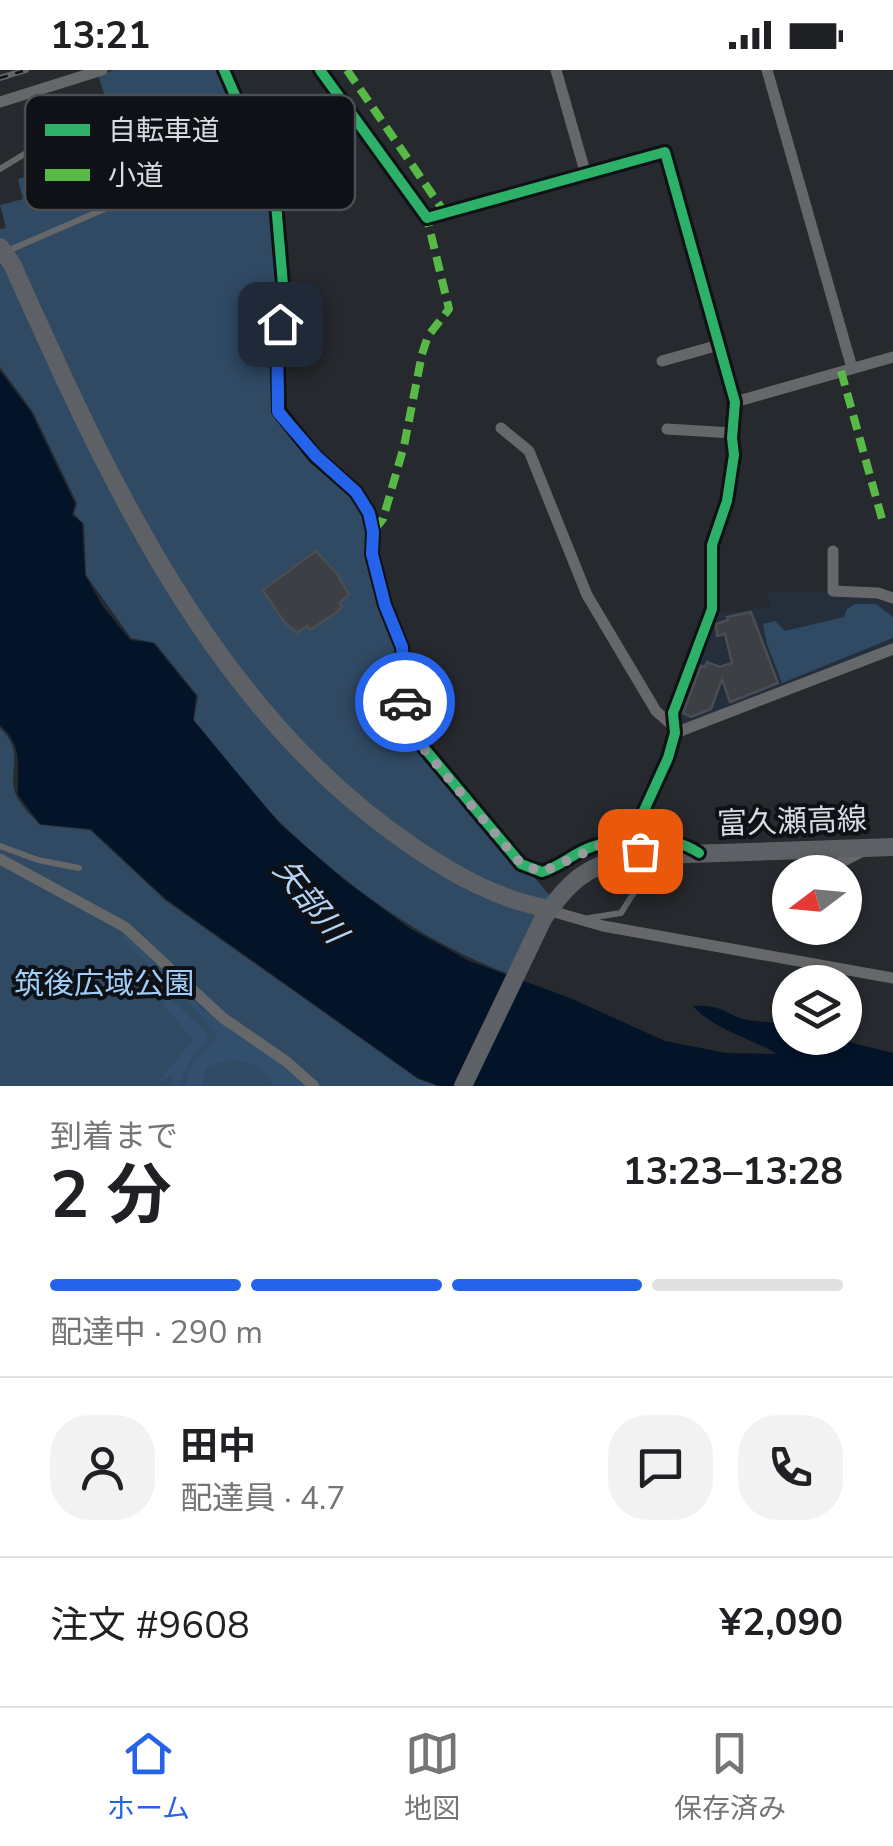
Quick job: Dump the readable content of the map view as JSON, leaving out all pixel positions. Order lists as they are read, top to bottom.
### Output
{
  "streets": {
    "street": ["富久瀬高線"]
  },
  "water": ["矢部川"],
  "parks": ["筑後広域公園"],
  "legend": ["自転車道", "小道"],
  "north": "left",
  "page": {
    "status": "13:21",
    "heading": ["2 分", "到着まで", "13:23–13:28"],
    "panel": [
      "田中",
      "配達員 · 4.7",
      "注文 #9608",
      "¥2,090"
    ],
    "bar": "配達中 · 290 m",
    "tabs": ["ホーム", "地図", "保存済み"]
  }
}
